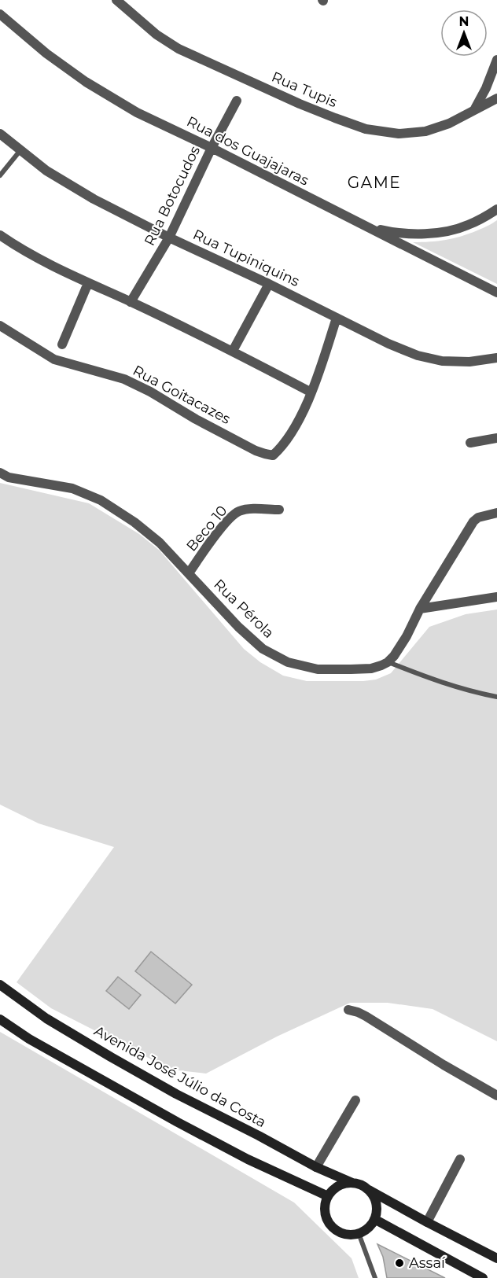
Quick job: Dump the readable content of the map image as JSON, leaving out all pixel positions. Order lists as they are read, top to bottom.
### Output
{
  "streets": {
    "main road": ["Avenida José Júlio da Costa"],
    "street": [
      "Rua Tupis",
      "Rua dos Guajajaras",
      "Rua Botocudos",
      "Rua Tupiniquins",
      "Rua Goitacazes",
      "Beco 10",
      "Rua Pérola"
    ]
  },
  "crossings": [
    ["Rua dos Guajajaras", "Rua Botocudos"],
    ["Rua Botocudos", "Rua Tupiniquins"],
    ["Beco 10", "Rua Pérola"]
  ],
  "districts": ["GAME"],
  "places": ["Assaí"],
  "north": "top"
}
